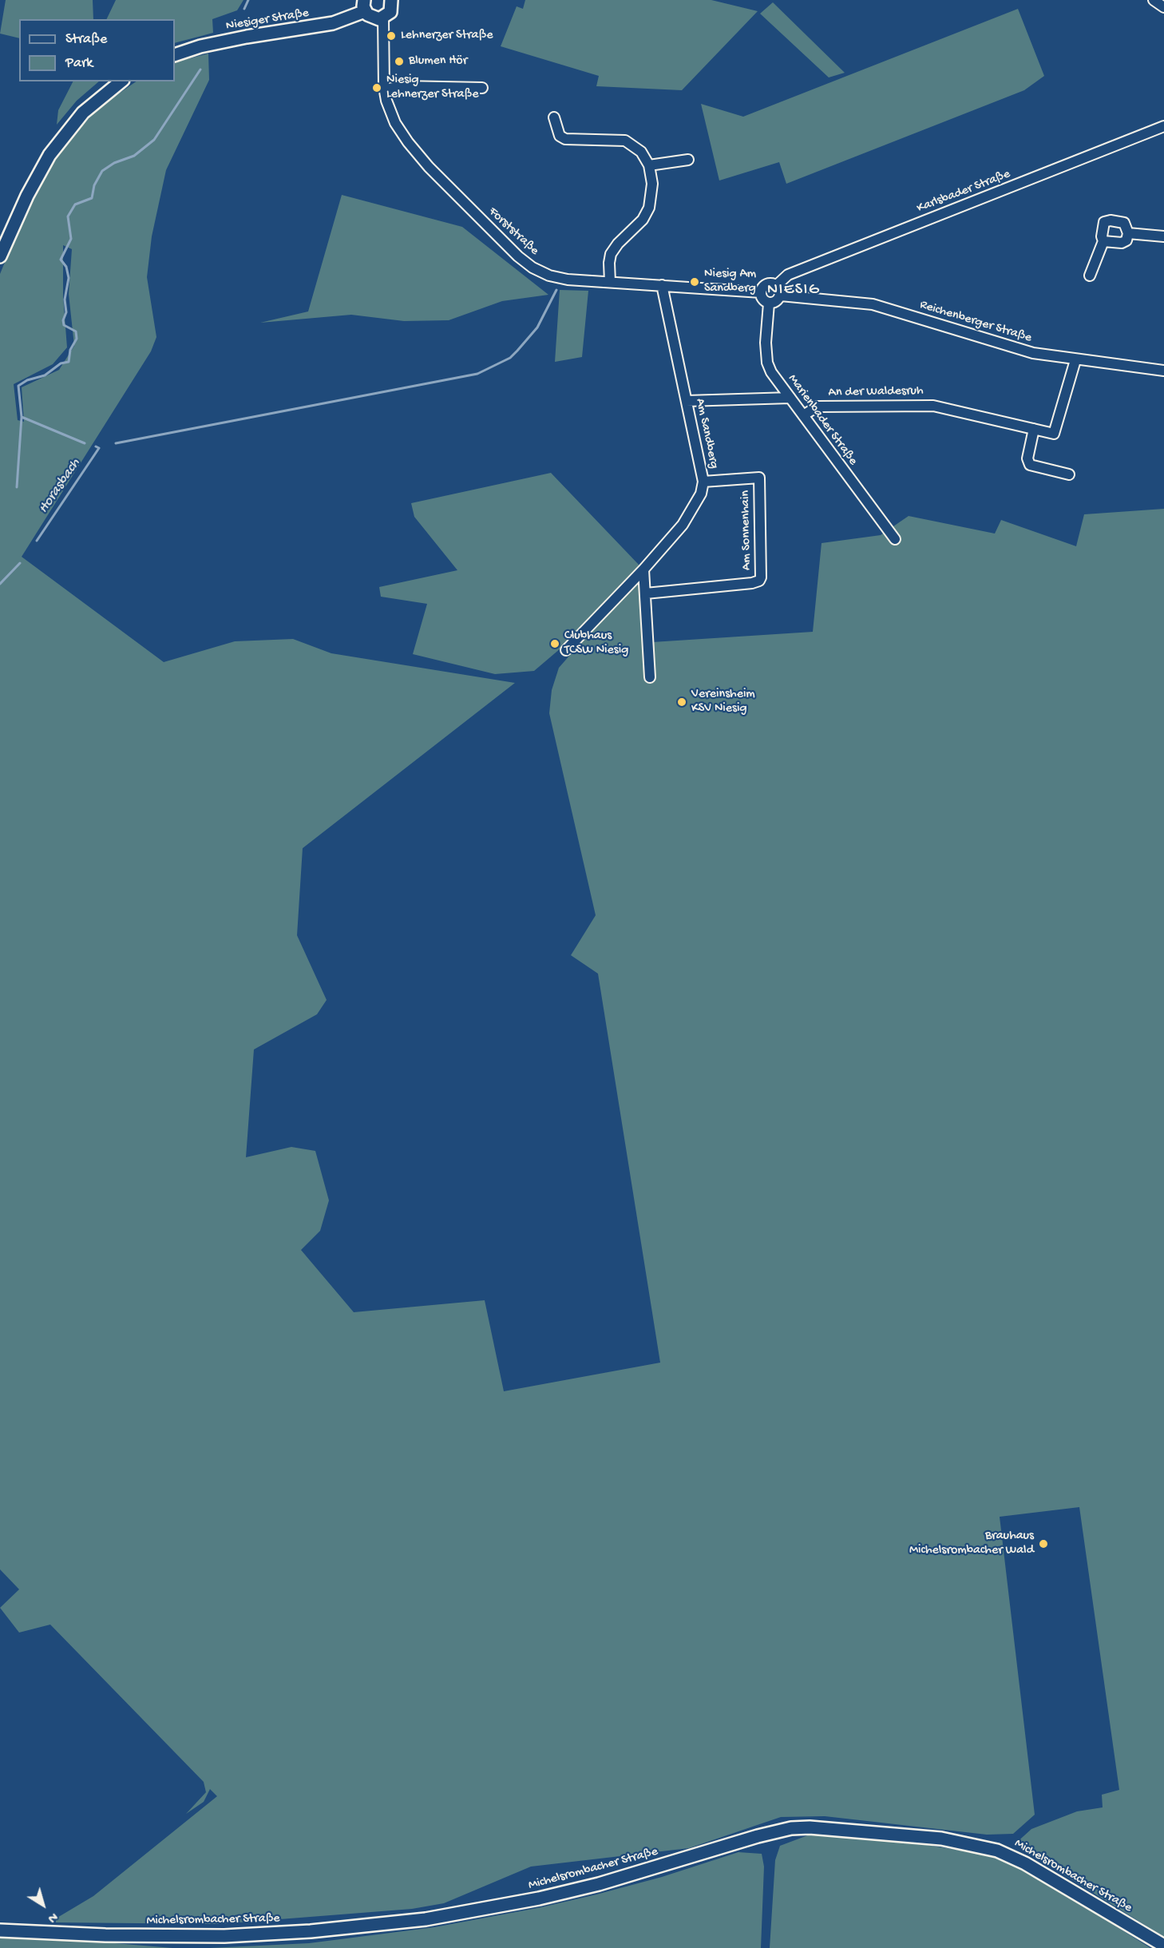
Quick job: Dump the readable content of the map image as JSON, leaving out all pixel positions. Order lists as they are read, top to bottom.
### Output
{
  "streets": {
    "main road": ["Niesiger Straße", "Michelsrombacher Straße"],
    "street": [
      "Karlsbader Straße",
      "Forststraße",
      "Reichenberger Straße",
      "An der Waldesruh",
      "Marienbader Straße",
      "Am Sandberg",
      "Am Sonnenhain"
    ]
  },
  "crossings": [
    ["Niesiger Straße", "Forststraße"],
    ["Karlsbader Straße", "Forststraße"],
    ["Karlsbader Straße", "Reichenberger Straße"],
    ["Karlsbader Straße", "Marienbader Straße"],
    ["Forststraße", "Reichenberger Straße"],
    ["Forststraße", "Marienbader Straße"],
    ["Forststraße", "Am Sandberg"],
    ["Reichenberger Straße", "An der Waldesruh"],
    ["Reichenberger Straße", "Marienbader Straße"],
    ["An der Waldesruh", "Marienbader Straße"],
    ["Am Sandberg", "Am Sonnenhain"]
  ],
  "districts": ["NIESIG"],
  "water": ["Horasbach"],
  "places": [
    "Lehnerzer Straße",
    "Blumen Hör",
    "Niesig Lehnerzer Straße",
    "Niesig Am Sandberg",
    "Clubhaus TCSW Niesig",
    "Vereinsheim KSV Niesig",
    "Brauhaus Michelsrombacher Wald"
  ],
  "legend": ["Straße", "Park"],
  "north": "bottom right"
}
